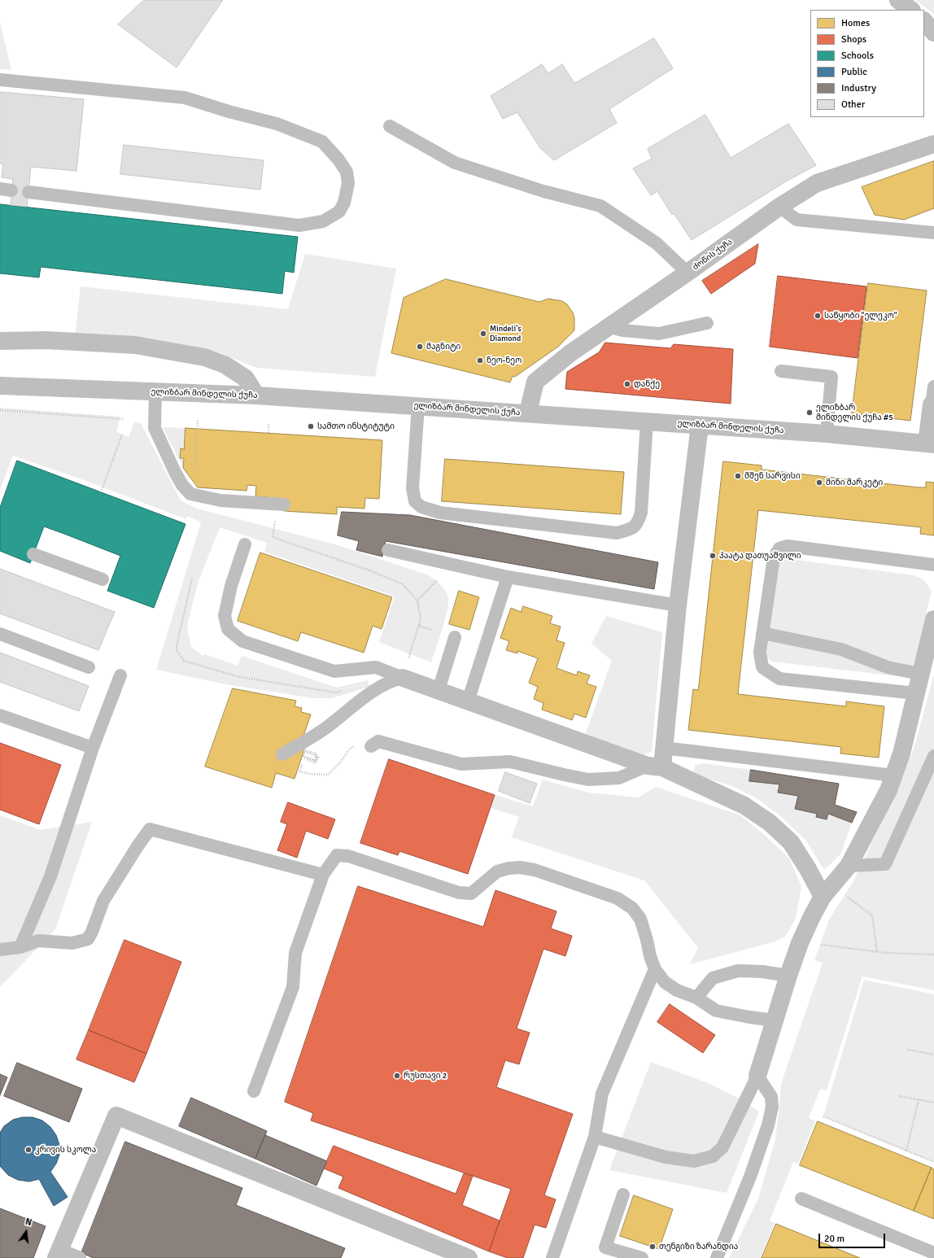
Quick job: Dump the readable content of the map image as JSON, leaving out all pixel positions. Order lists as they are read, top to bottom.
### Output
{
  "streets": {
    "street": ["ძოწის ქუჩა", "ელიზბარ მინდელის ქუჩა"]
  },
  "crossings": [
    ["ძოწის ქუჩა", "ელიზბარ მინდელის ქუჩა"]
  ],
  "places": [
    "საწყობი \"ელეკო\"",
    "Mindeli's Diamond",
    "მაგნიტი",
    "ნეო-ნეო",
    "დანქე",
    "ელიზბარ მინდელის ქუჩა #5",
    "სამთო ინსტიტუტი",
    "მშენ სარვისი",
    "მინი მარკეტი",
    "პაატა დათუაშვილი",
    "რუსთავი 2",
    "კრივის სკოლა",
    "თენგიზი ზარანდია"
  ],
  "legend": [
    "Homes",
    "Shops",
    "Schools",
    "Public",
    "Industry",
    "Other"
  ],
  "scale_bar": "20 m",
  "north": "top"
}
